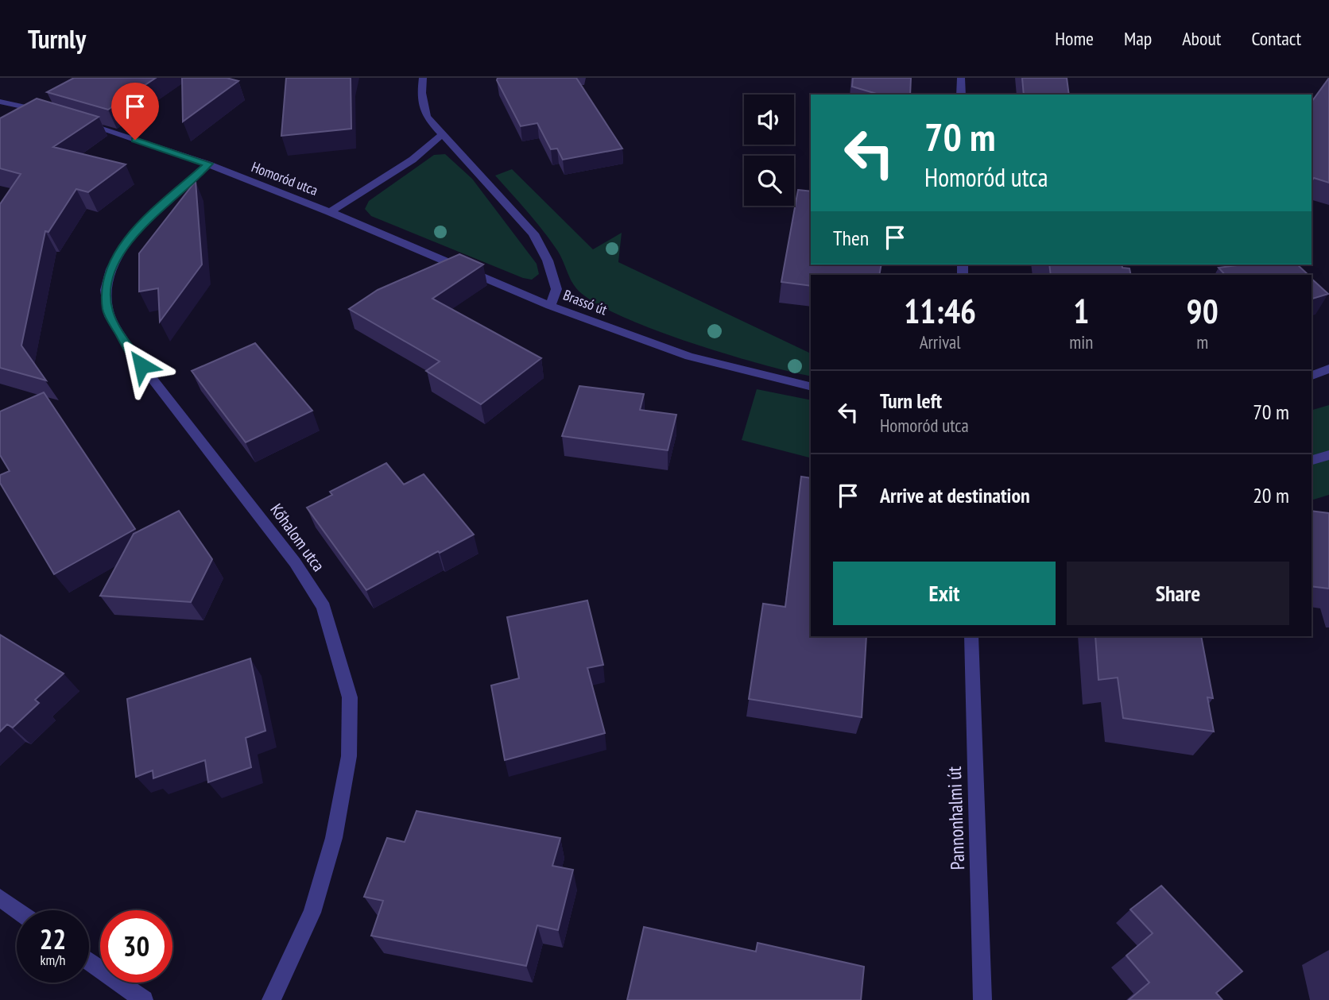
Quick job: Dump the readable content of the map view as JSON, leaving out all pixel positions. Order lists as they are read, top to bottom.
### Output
{
  "streets": {
    "street": [
      "Homoród utca",
      "Brassó út",
      "Kőhalom utca",
      "Pannonhalmi út"
    ]
  },
  "crossings": [
    ["Homoród utca", "Brassó út"],
    ["Homoród utca", "Kőhalom utca"]
  ],
  "page": {
    "header": "Turnly",
    "nav": [
      "Home",
      "Map",
      "About",
      "Contact"
    ],
    "turn": ["70 m", "Homoród utca"],
    "then": "Then",
    "eta": [
      "11:46",
      "Arrival",
      "1",
      "min",
      "90",
      "m"
    ],
    "list": [
      {
        "name": "Turn left",
        "note": "Homoród utca",
        "value": "70 m"
      },
      {
        "name": "Arrive at destination",
        "value": "20 m"
      }
    ],
    "buttons": ["Exit", "Share"],
    "speed": "22 km/h",
    "limit": "30"
  }
}
